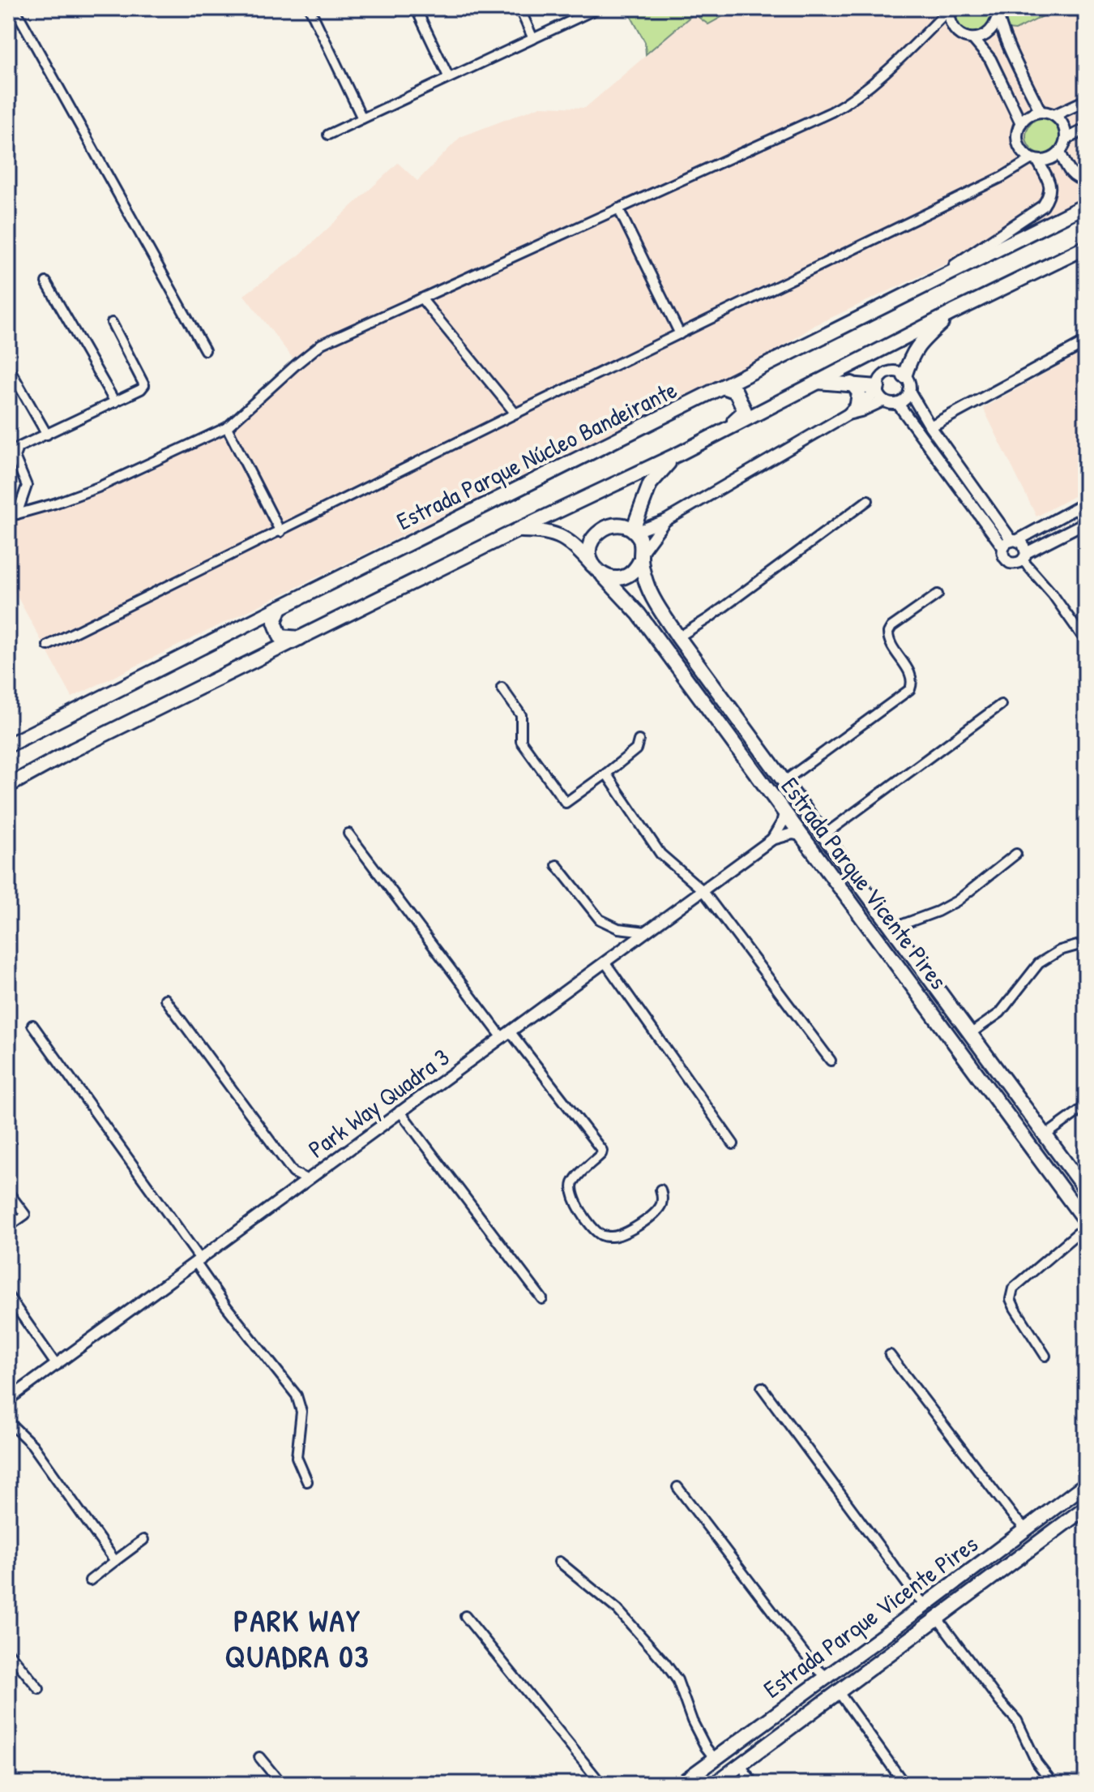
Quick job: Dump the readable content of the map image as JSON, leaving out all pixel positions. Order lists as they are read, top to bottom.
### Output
{
  "streets": {
    "main road": ["Estrada Parque Núcleo Bandeirante", "Estrada Parque Vicente Pires"],
    "street": ["Park Way Quadra 3"]
  },
  "crossings": [
    ["Estrada Parque Vicente Pires", "Park Way Quadra 3"]
  ],
  "districts": ["PARK WAY QUADRA 03"]
}
